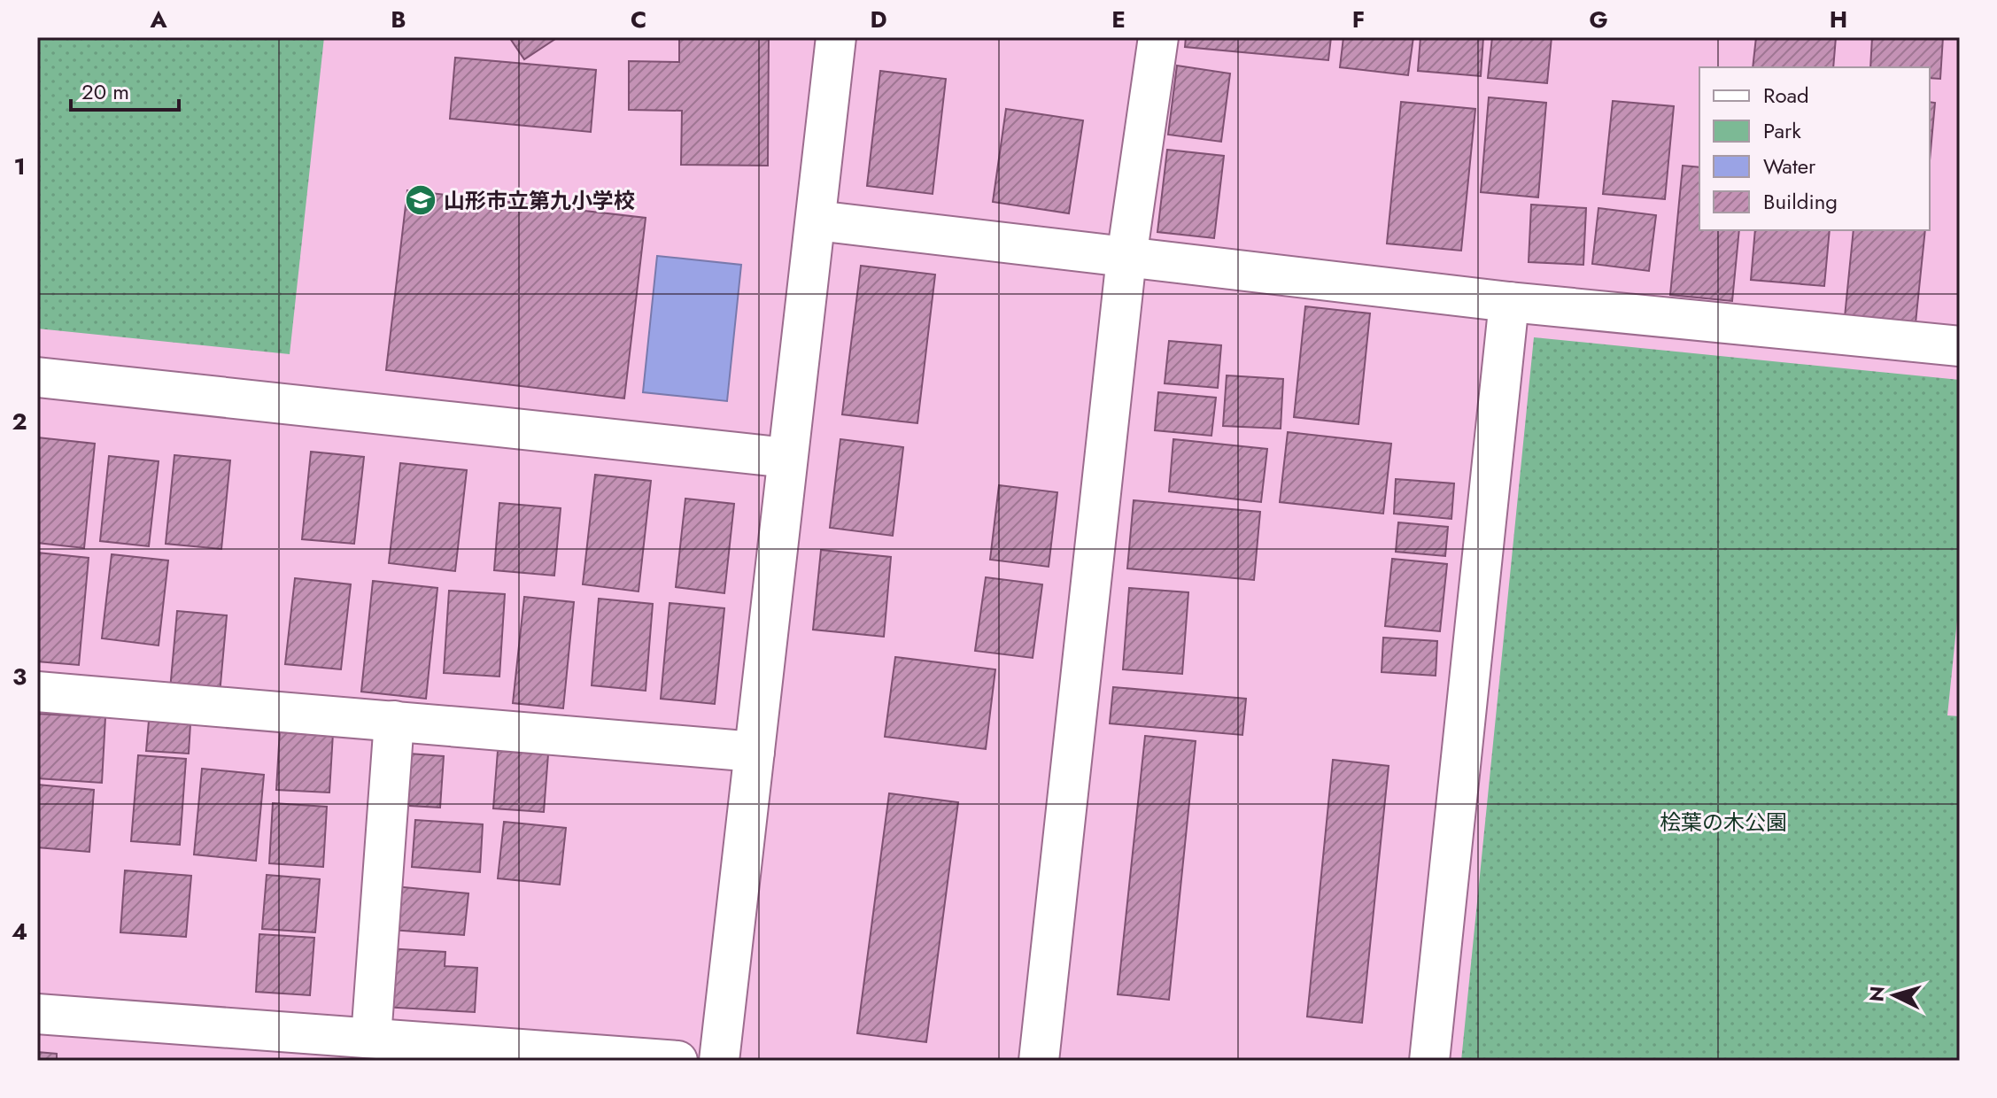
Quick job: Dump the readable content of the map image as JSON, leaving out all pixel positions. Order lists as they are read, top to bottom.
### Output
{
  "parks": ["桧葉の木公園"],
  "places": {
    "school or university": ["山形市立第九小学校"]
  },
  "legend": [
    "Road",
    "Park",
    "Water",
    "Building"
  ],
  "scale_bar": "20 m",
  "north": "left",
  "grid": {
    "columns": [
      "A",
      "B",
      "C",
      "D",
      "E",
      "F",
      "G",
      "H"
    ],
    "rows": [
      "1",
      "2",
      "3",
      "4"
    ]
  }
}
